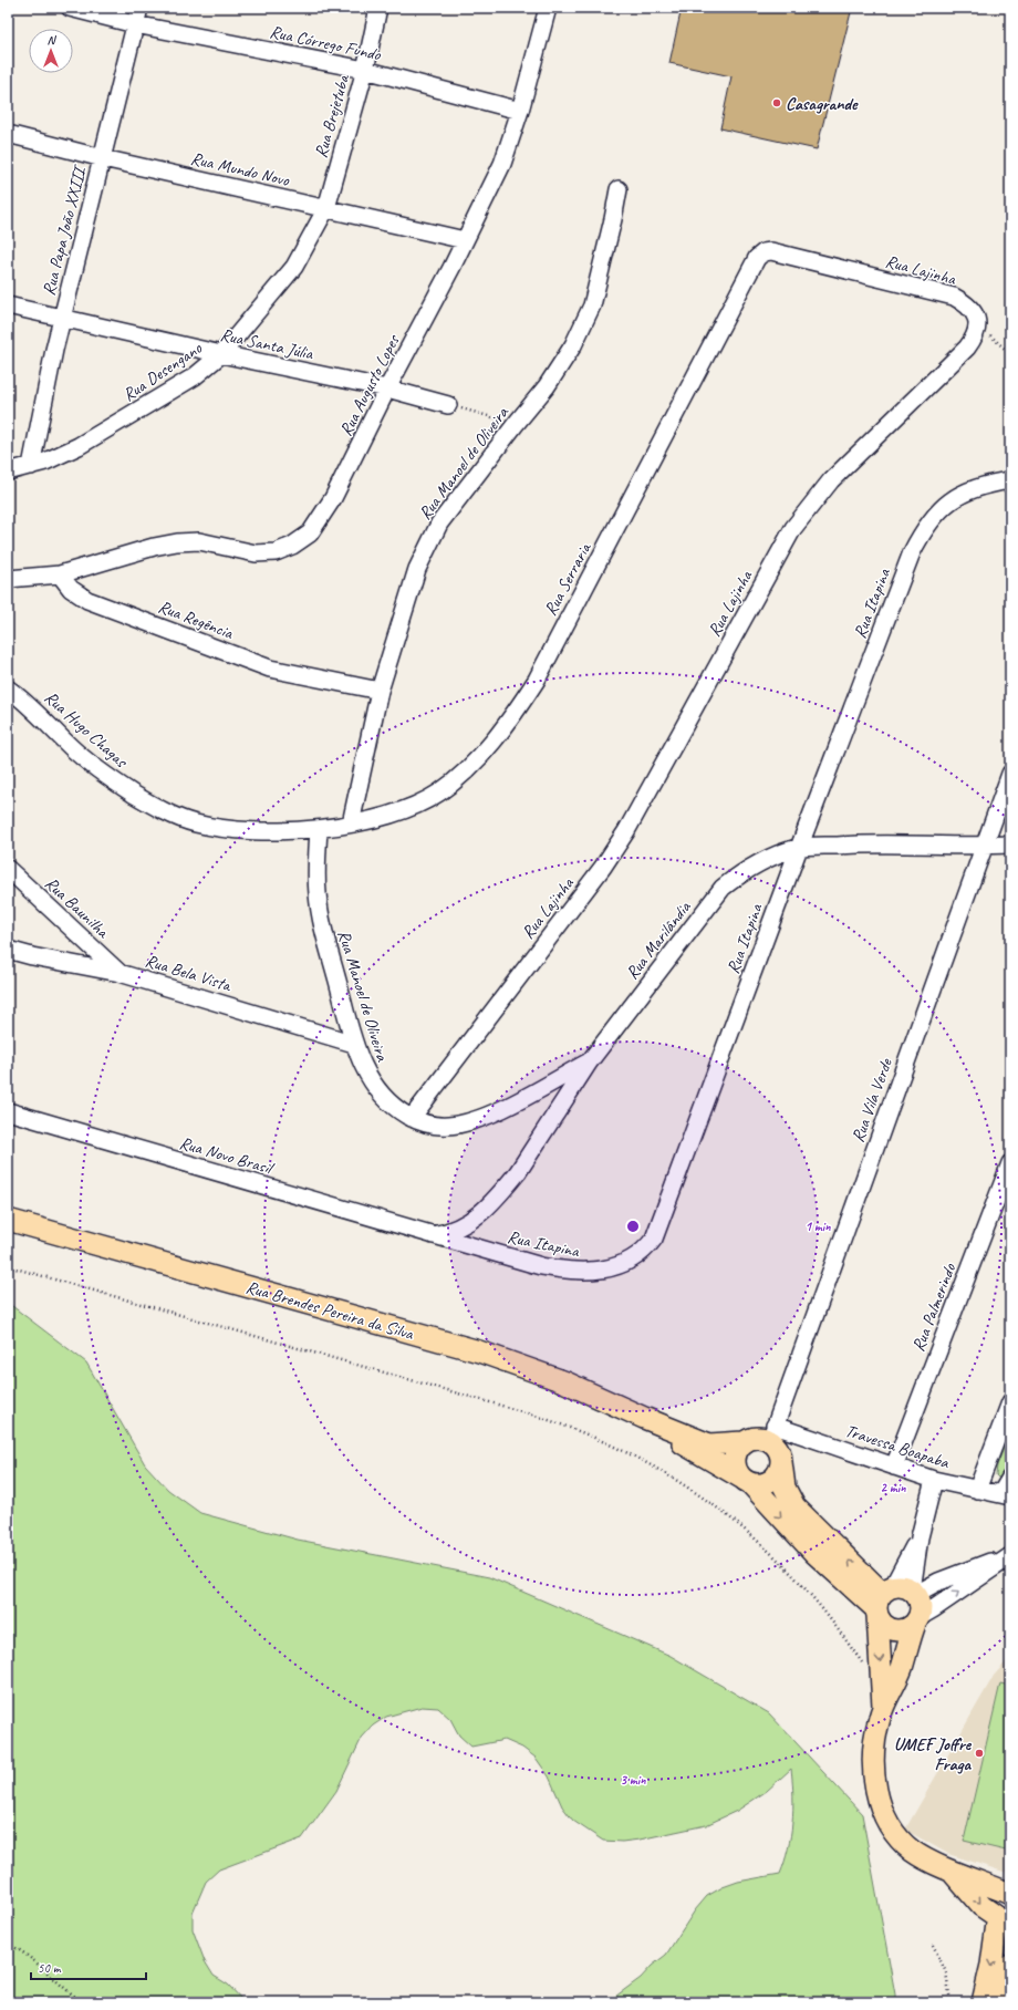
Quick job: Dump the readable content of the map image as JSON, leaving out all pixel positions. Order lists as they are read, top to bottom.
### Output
{
  "streets": {
    "main road": ["Rua Brendes Pereira da Silva"],
    "street": [
      "Rua Córrego Fundo",
      "Rua Brejetuba",
      "Rua Mundo Novo",
      "Rua Papa João XXIII",
      "Rua Lajinha",
      "Rua Santa Júlia",
      "Rua Desengano",
      "Rua Augusto Lopes",
      "Rua Manoel de Oliveira",
      "Rua Serraria",
      "Rua Itapina",
      "Rua Regência",
      "Rua Hugo Chagas",
      "Rua Baunilha",
      "Rua Marilândia",
      "Rua Bela Vista",
      "Rua Vila Verde",
      "Rua Novo Brasil",
      "Rua Palmerindo",
      "Travessa Boapaba"
    ]
  },
  "crossings": [
    ["Rua Córrego Fundo", "Rua Brejetuba"],
    ["Rua Córrego Fundo", "Rua Papa João XXIII"],
    ["Rua Córrego Fundo", "Rua Augusto Lopes"],
    ["Rua Brejetuba", "Rua Mundo Novo"],
    ["Rua Brejetuba", "Rua Desengano"],
    ["Rua Mundo Novo", "Rua Papa João XXIII"],
    ["Rua Mundo Novo", "Rua Desengano"],
    ["Rua Mundo Novo", "Rua Augusto Lopes"],
    ["Rua Papa João XXIII", "Rua Santa Júlia"],
    ["Rua Papa João XXIII", "Rua Desengano"],
    ["Rua Lajinha", "Rua Manoel de Oliveira"],
    ["Rua Lajinha", "Rua Serraria"],
    ["Rua Santa Júlia", "Rua Desengano"],
    ["Rua Santa Júlia", "Rua Augusto Lopes"],
    ["Rua Augusto Lopes", "Rua Regência"],
    ["Rua Manoel de Oliveira", "Rua Serraria"],
    ["Rua Manoel de Oliveira", "Rua Regência"],
    ["Rua Manoel de Oliveira", "Rua Hugo Chagas"],
    ["Rua Manoel de Oliveira", "Rua Marilândia"],
    ["Rua Manoel de Oliveira", "Rua Bela Vista"],
    ["Rua Serraria", "Rua Hugo Chagas"],
    ["Rua Itapina", "Rua Marilândia"],
    ["Rua Itapina", "Rua Novo Brasil"],
    ["Rua Baunilha", "Rua Bela Vista"],
    ["Rua Marilândia", "Rua Vila Verde"],
    ["Rua Marilândia", "Rua Novo Brasil"],
    ["Rua Vila Verde", "Rua Brendes Pereira da Silva"],
    ["Rua Vila Verde", "Travessa Boapaba"],
    ["Rua Palmerindo", "Travessa Boapaba"],
    ["Rua Brendes Pereira da Silva", "Travessa Boapaba"]
  ],
  "places": ["Casagrande", "UMEF Joffre Fraga"],
  "scale_bar": "50 m",
  "north": "top",
  "rings": ["1 min", "2 min", "3 min"]
}
